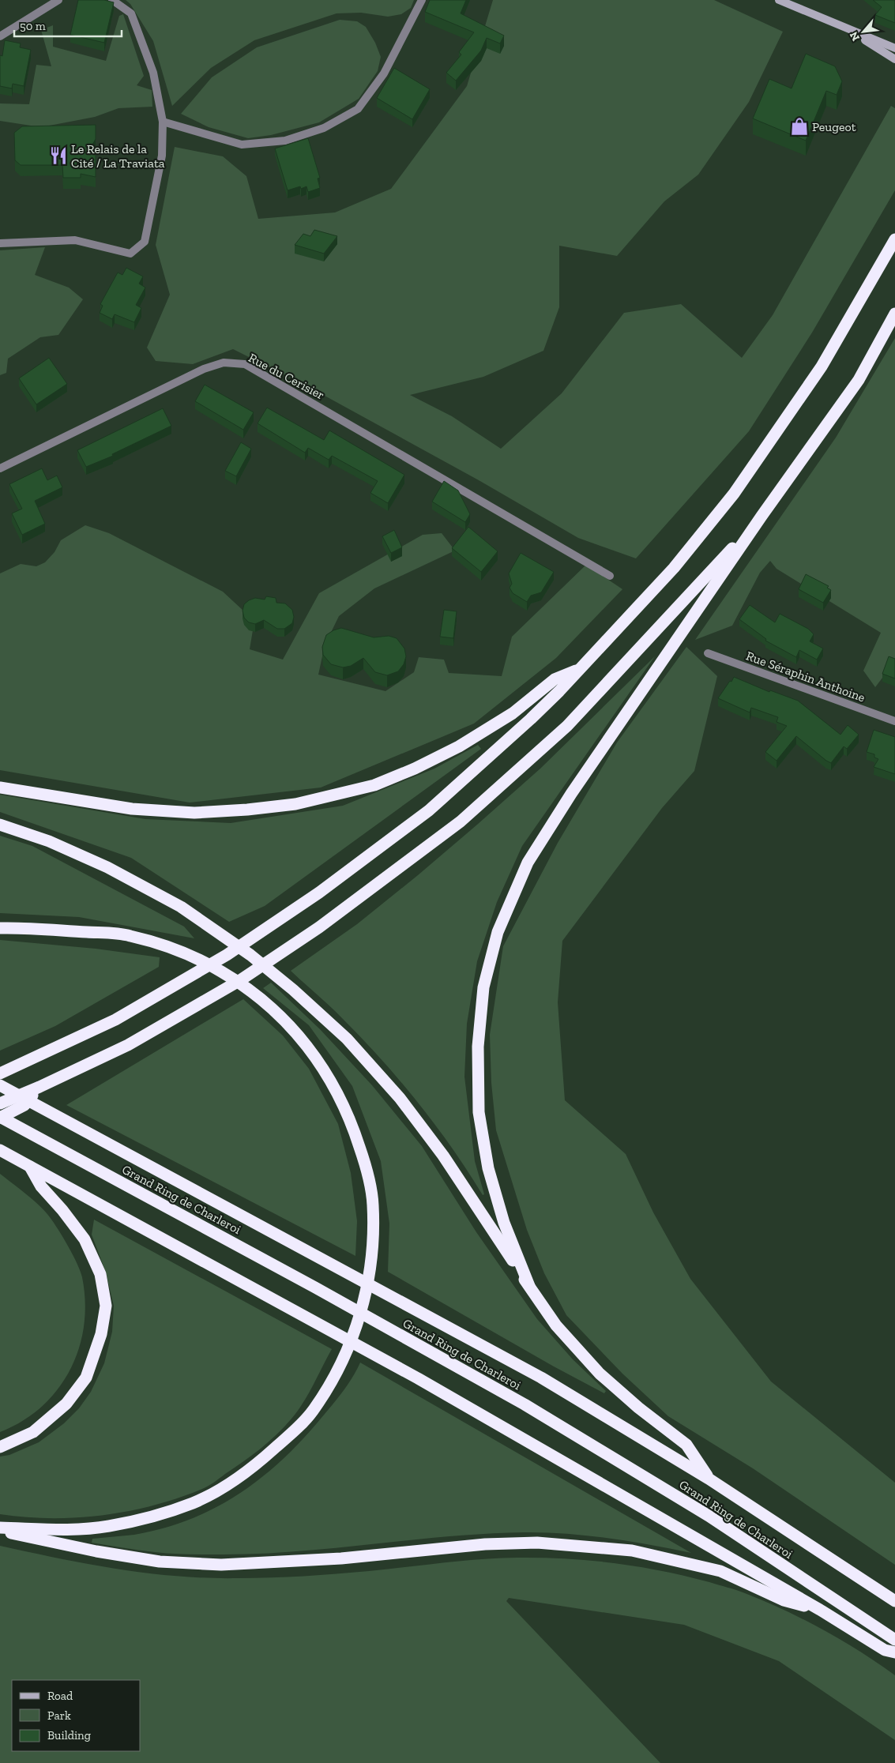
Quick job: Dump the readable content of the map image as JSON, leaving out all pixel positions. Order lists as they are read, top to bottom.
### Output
{
  "streets": {
    "highway": ["Grand Ring de Charleroi"],
    "street": ["Rue du Cerisier", "Rue Séraphin Anthoine"]
  },
  "places": {
    "shop": ["Peugeot"],
    "restaurant": ["Le Relais de la Cité / La Traviata"]
  },
  "legend": ["Road", "Park", "Building"],
  "scale_bar": "50 m",
  "north": "bottom left"
}
